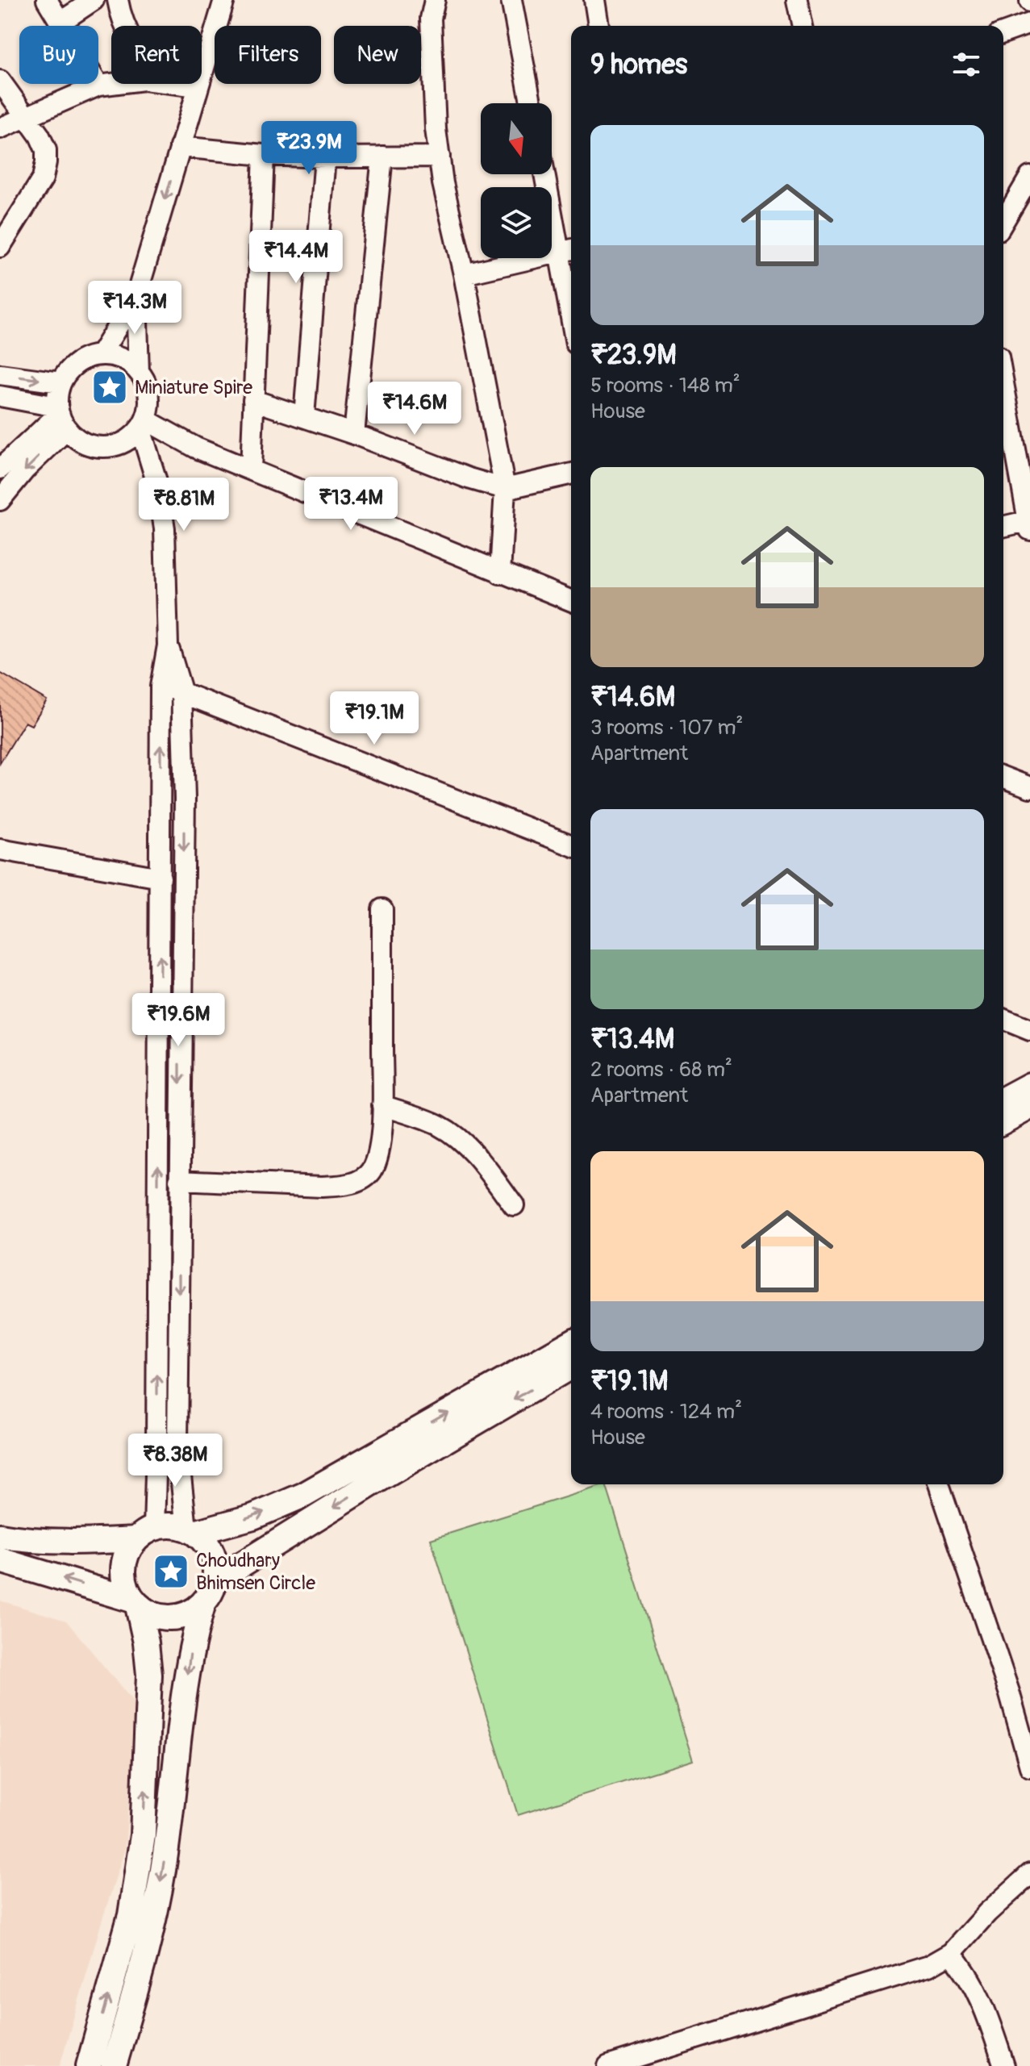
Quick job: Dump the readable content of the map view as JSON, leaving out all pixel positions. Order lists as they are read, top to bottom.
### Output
{
  "places": {
    "place": ["Miniature Spire", "Choudhary Bhimsen Circle"]
  },
  "north": "bottom",
  "page": {
    "chip": [
      "Buy",
      "Rent",
      "Filters",
      "New"
    ],
    "heading": "9 homes",
    "list": [
      {
        "name": "₹23.9M",
        "note": "5 rooms · 148 m² · House"
      },
      {
        "name": "₹14.6M",
        "note": "3 rooms · 107 m² · Apartment"
      },
      {
        "name": "₹13.4M",
        "note": "2 rooms · 68 m² · Apartment"
      },
      {
        "name": "₹19.1M",
        "note": "4 rooms · 124 m² · House"
      }
    ],
    "price": [
      "₹23.9M",
      "₹14.4M",
      "₹14.3M",
      "₹14.6M",
      "₹13.4M",
      "₹8.81M",
      "₹19.1M",
      "₹19.6M",
      "₹8.38M"
    ]
  }
}
